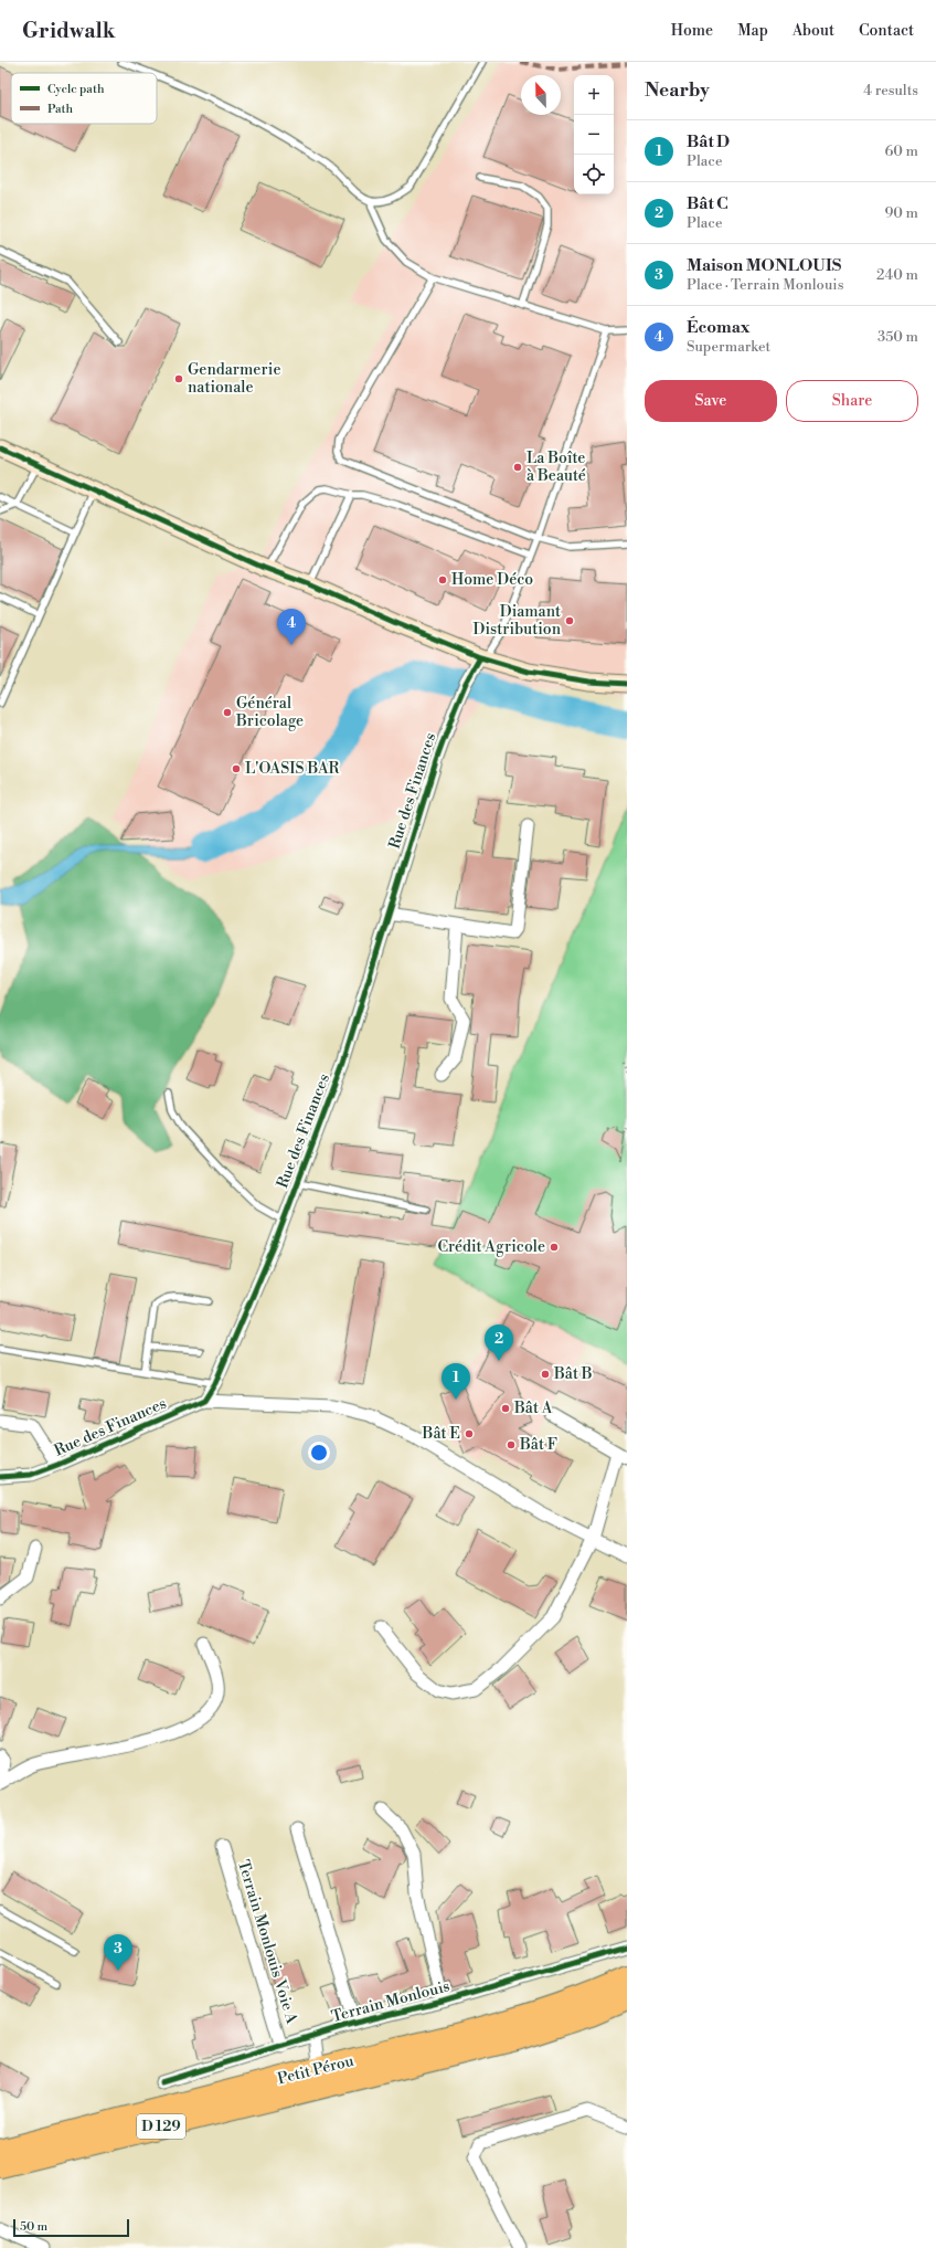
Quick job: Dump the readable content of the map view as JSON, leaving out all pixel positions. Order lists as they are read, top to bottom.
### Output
{
  "streets": {
    "highway": ["Petit Pérou", "D 129"],
    "street": ["Rue des Finances", "Terrain Monlouis Voie A", "Terrain Monlouis"]
  },
  "crossings": [
    ["Terrain Monlouis Voie A", "Terrain Monlouis"],
    ["Terrain Monlouis", "Petit Pérou"]
  ],
  "places": [
    "Gendarmerie nationale",
    "La Boîte à Beauté",
    "Home Déco",
    "Diamant Distribution",
    "Général Bricolage",
    "L'OASIS BAR",
    "Crédit Agricole",
    "Bât B",
    "Bât A",
    "Bât E",
    "Bât F"
  ],
  "legend": ["Cycle path", "Path"],
  "scale_bar": "50 m",
  "north": "top",
  "page": {
    "header": "Gridwalk",
    "nav": [
      "Home",
      "Map",
      "About",
      "Contact"
    ],
    "heading": ["Nearby", "4 results"],
    "map_buttons": ["+", "−"],
    "list": [
      {
        "mark": "1",
        "name": "Bât D",
        "note": "Place",
        "value": "60 m"
      },
      {
        "mark": "2",
        "name": "Bât C",
        "note": "Place",
        "value": "90 m"
      },
      {
        "mark": "3",
        "name": "Maison MONLOUIS",
        "note": "Place · Terrain Monlouis",
        "value": "240 m"
      },
      {
        "mark": "4",
        "name": "Écomax",
        "note": "Supermarket",
        "value": "350 m"
      }
    ],
    "buttons": ["Save", "Share"],
    "pins": [
      "4",
      "2",
      "1",
      "3"
    ],
    "scale": "50 m"
  }
}
